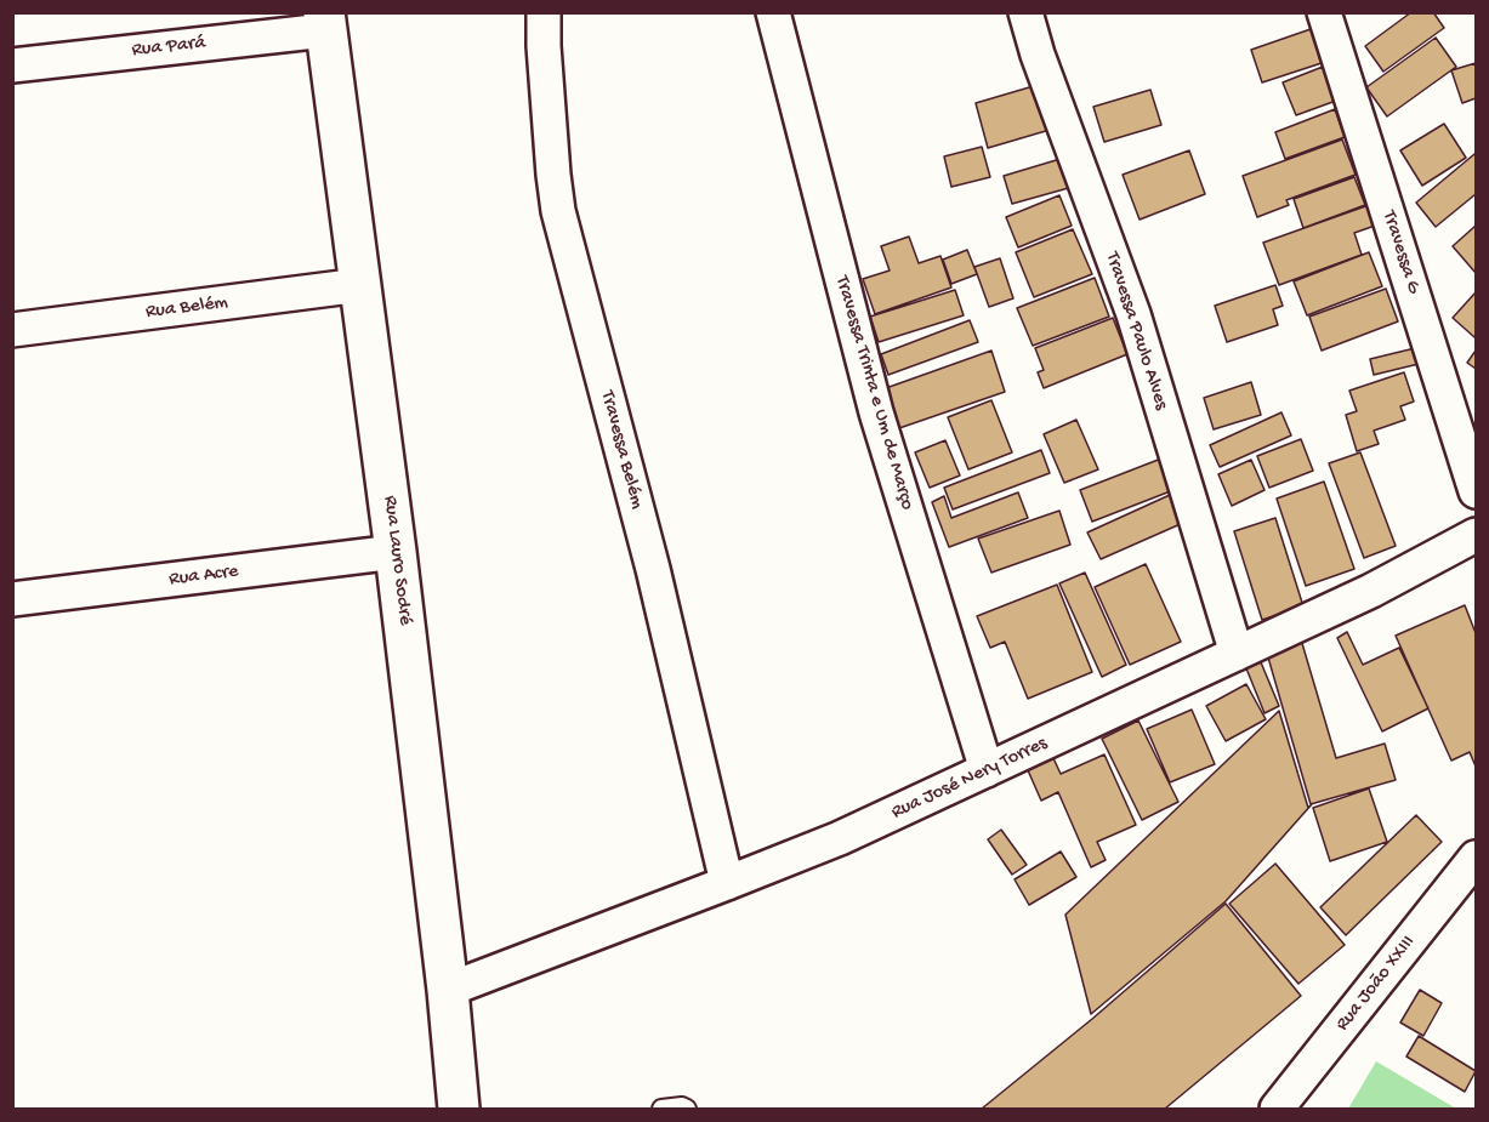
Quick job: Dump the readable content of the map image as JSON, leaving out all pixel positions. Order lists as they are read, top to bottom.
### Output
{
  "streets": {
    "main road": ["Rua Lauro Sodré"],
    "street": [
      "Rua Pará",
      "Travessa G",
      "Rua Belém",
      "Travessa Paulo Alves",
      "Travessa Trinta e Um de Março",
      "Travessa Belém",
      "Rua Acre",
      "Rua José Nery Torres",
      "Rua João XXIII"
    ]
  },
  "crossings": [
    ["Rua Pará", "Rua Lauro Sodré"],
    ["Rua Belém", "Rua Lauro Sodré"],
    ["Travessa Paulo Alves", "Rua José Nery Torres"],
    ["Travessa Trinta e Um de Março", "Rua José Nery Torres"],
    ["Travessa Belém", "Rua José Nery Torres"],
    ["Rua Lauro Sodré", "Rua Acre"],
    ["Rua Lauro Sodré", "Rua José Nery Torres"]
  ]
}
